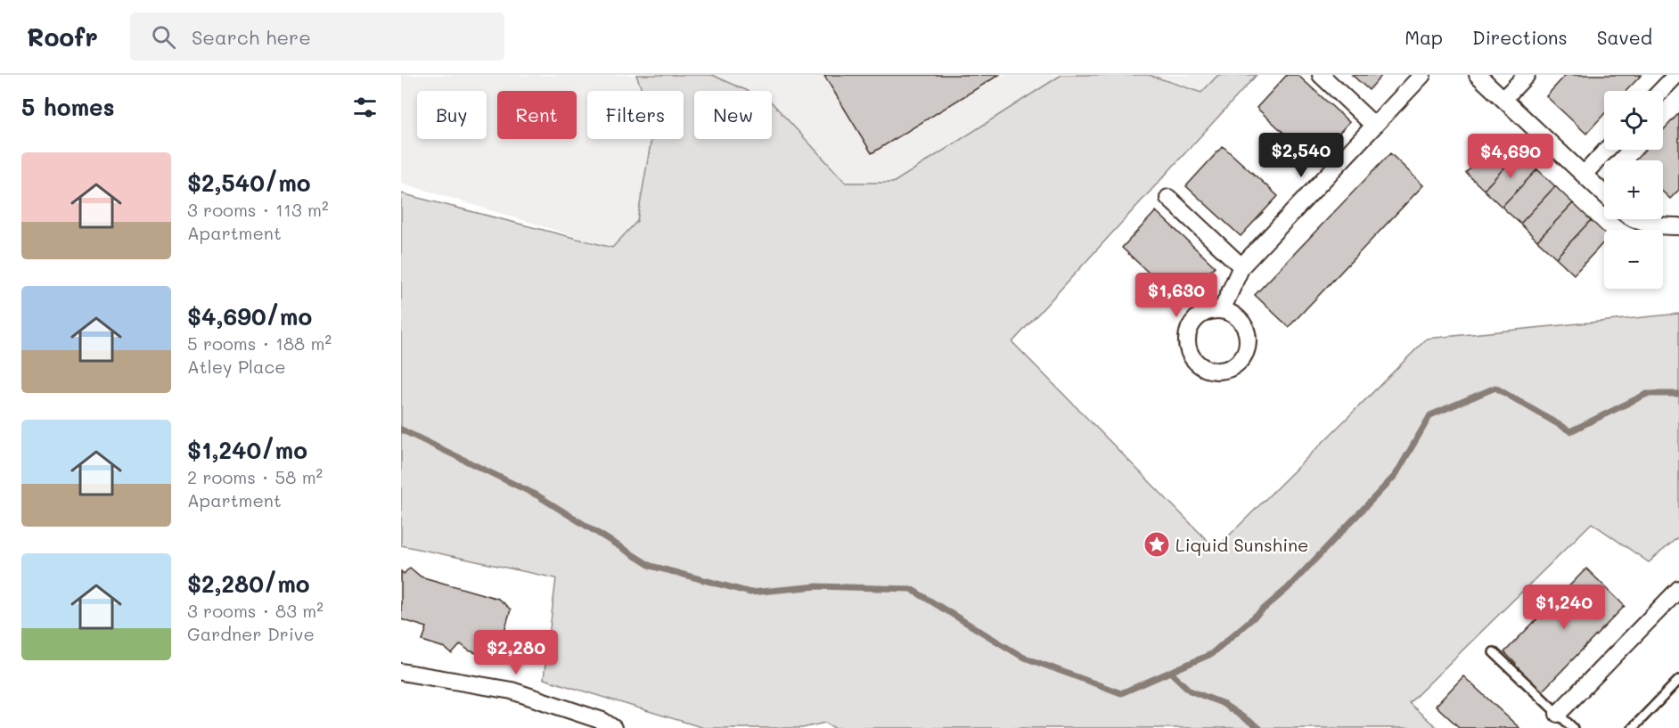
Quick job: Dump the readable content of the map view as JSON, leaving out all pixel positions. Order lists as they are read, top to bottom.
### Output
{
  "places": {
    "place": ["Liquid Sunshine"]
  },
  "page": {
    "header": "Roofr",
    "search": "Search here",
    "nav": ["Map", "Directions", "Saved"],
    "heading": "5 homes",
    "map_buttons": ["+", "−"],
    "chip": [
      "Buy",
      "Rent",
      "Filters",
      "New"
    ],
    "price": [
      "$2,540",
      "$4,690",
      "$1,630",
      "$1,240",
      "$2,280"
    ],
    "list": [
      {
        "name": "$2,540/mo",
        "note": "3 rooms · 113 m² · Apartment"
      },
      {
        "name": "$4,690/mo",
        "note": "5 rooms · 188 m² · Atley Place"
      },
      {
        "name": "$1,240/mo",
        "note": "2 rooms · 58 m² · Apartment"
      },
      {
        "name": "$2,280/mo",
        "note": "3 rooms · 83 m² · Gardner Drive"
      }
    ]
  }
}
